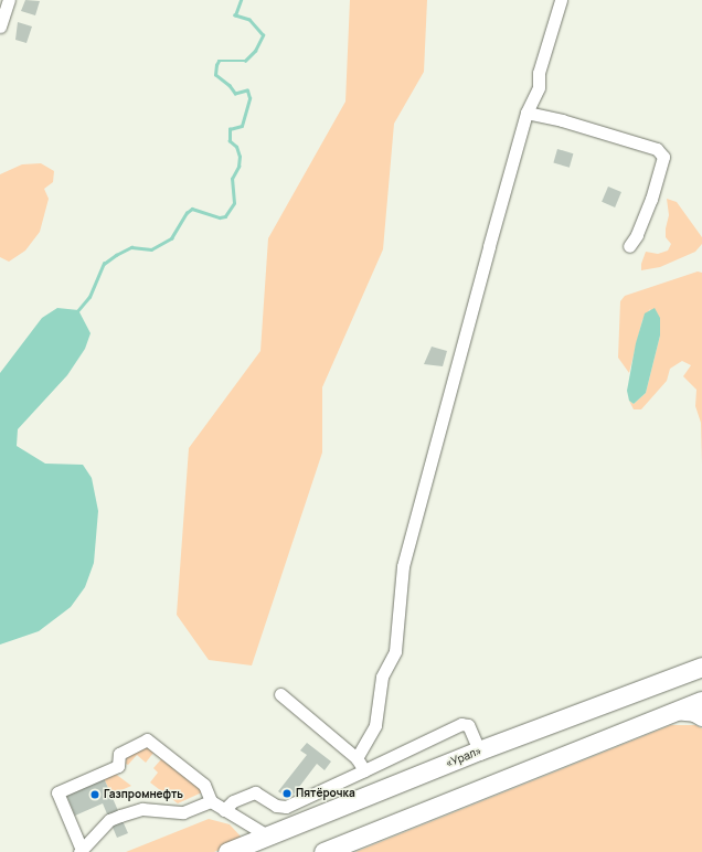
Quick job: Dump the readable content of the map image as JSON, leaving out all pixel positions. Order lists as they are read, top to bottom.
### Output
{
  "streets": {
    "highway": ["«Урал»"]
  },
  "places": ["Пятёрочка", "Газпромнефть"]
}
